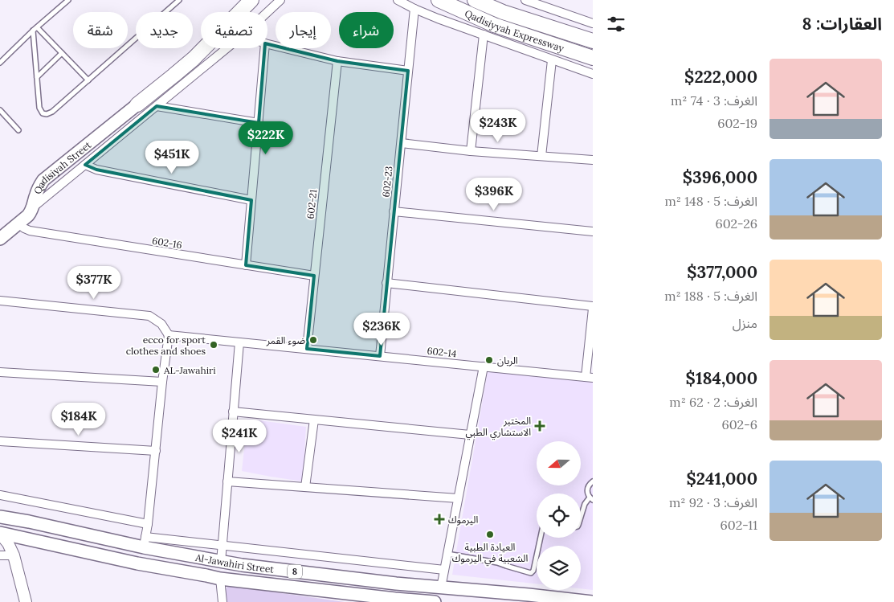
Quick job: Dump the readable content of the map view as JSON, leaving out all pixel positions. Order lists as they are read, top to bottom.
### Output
{
  "streets": {
    "highway": ["Qadisiyyah Expressway"],
    "main road": ["Qadisiyah Street", "Al-Jawahiri Street", "8"],
    "street": [
      "602-23",
      "602-21",
      "602-16",
      "602-14"
    ]
  },
  "crossings": [
    ["Qadisiyah Street", "602-16"],
    ["602-23", "602-14"],
    ["602-21", "602-16"],
    ["602-21", "602-14"]
  ],
  "places": {
    "other": [
      "ضوء القمر",
      "ecco for sport clothes and shoes",
      "الريان",
      "AL-Jawahiri",
      "العيادة الطبية الشعبية في اليرموك"
    ],
    "health": ["المختبر الاستشاري الطبي", "اليرموك"]
  },
  "north": "left",
  "page": {
    "heading": "العقارات: 8",
    "chip": [
      "شراء",
      "إيجار",
      "تصفية",
      "جديد",
      "شقة"
    ],
    "list": [
      {
        "name": "$222,000",
        "note": "الغرف: 3 · 74 m² · 602-19"
      },
      {
        "name": "$396,000",
        "note": "الغرف: 5 · 148 m² · 602-26"
      },
      {
        "name": "$377,000",
        "note": "الغرف: 5 · 188 m² · منزل"
      },
      {
        "name": "$184,000",
        "note": "الغرف: 2 · 62 m² · 602-6"
      },
      {
        "name": "$241,000",
        "note": "الغرف: 3 · 92 m² · 602-11"
      }
    ],
    "price": [
      "$243K",
      "$222K",
      "$451K",
      "$396K",
      "$377K",
      "$236K",
      "$184K",
      "$241K"
    ]
  }
}
